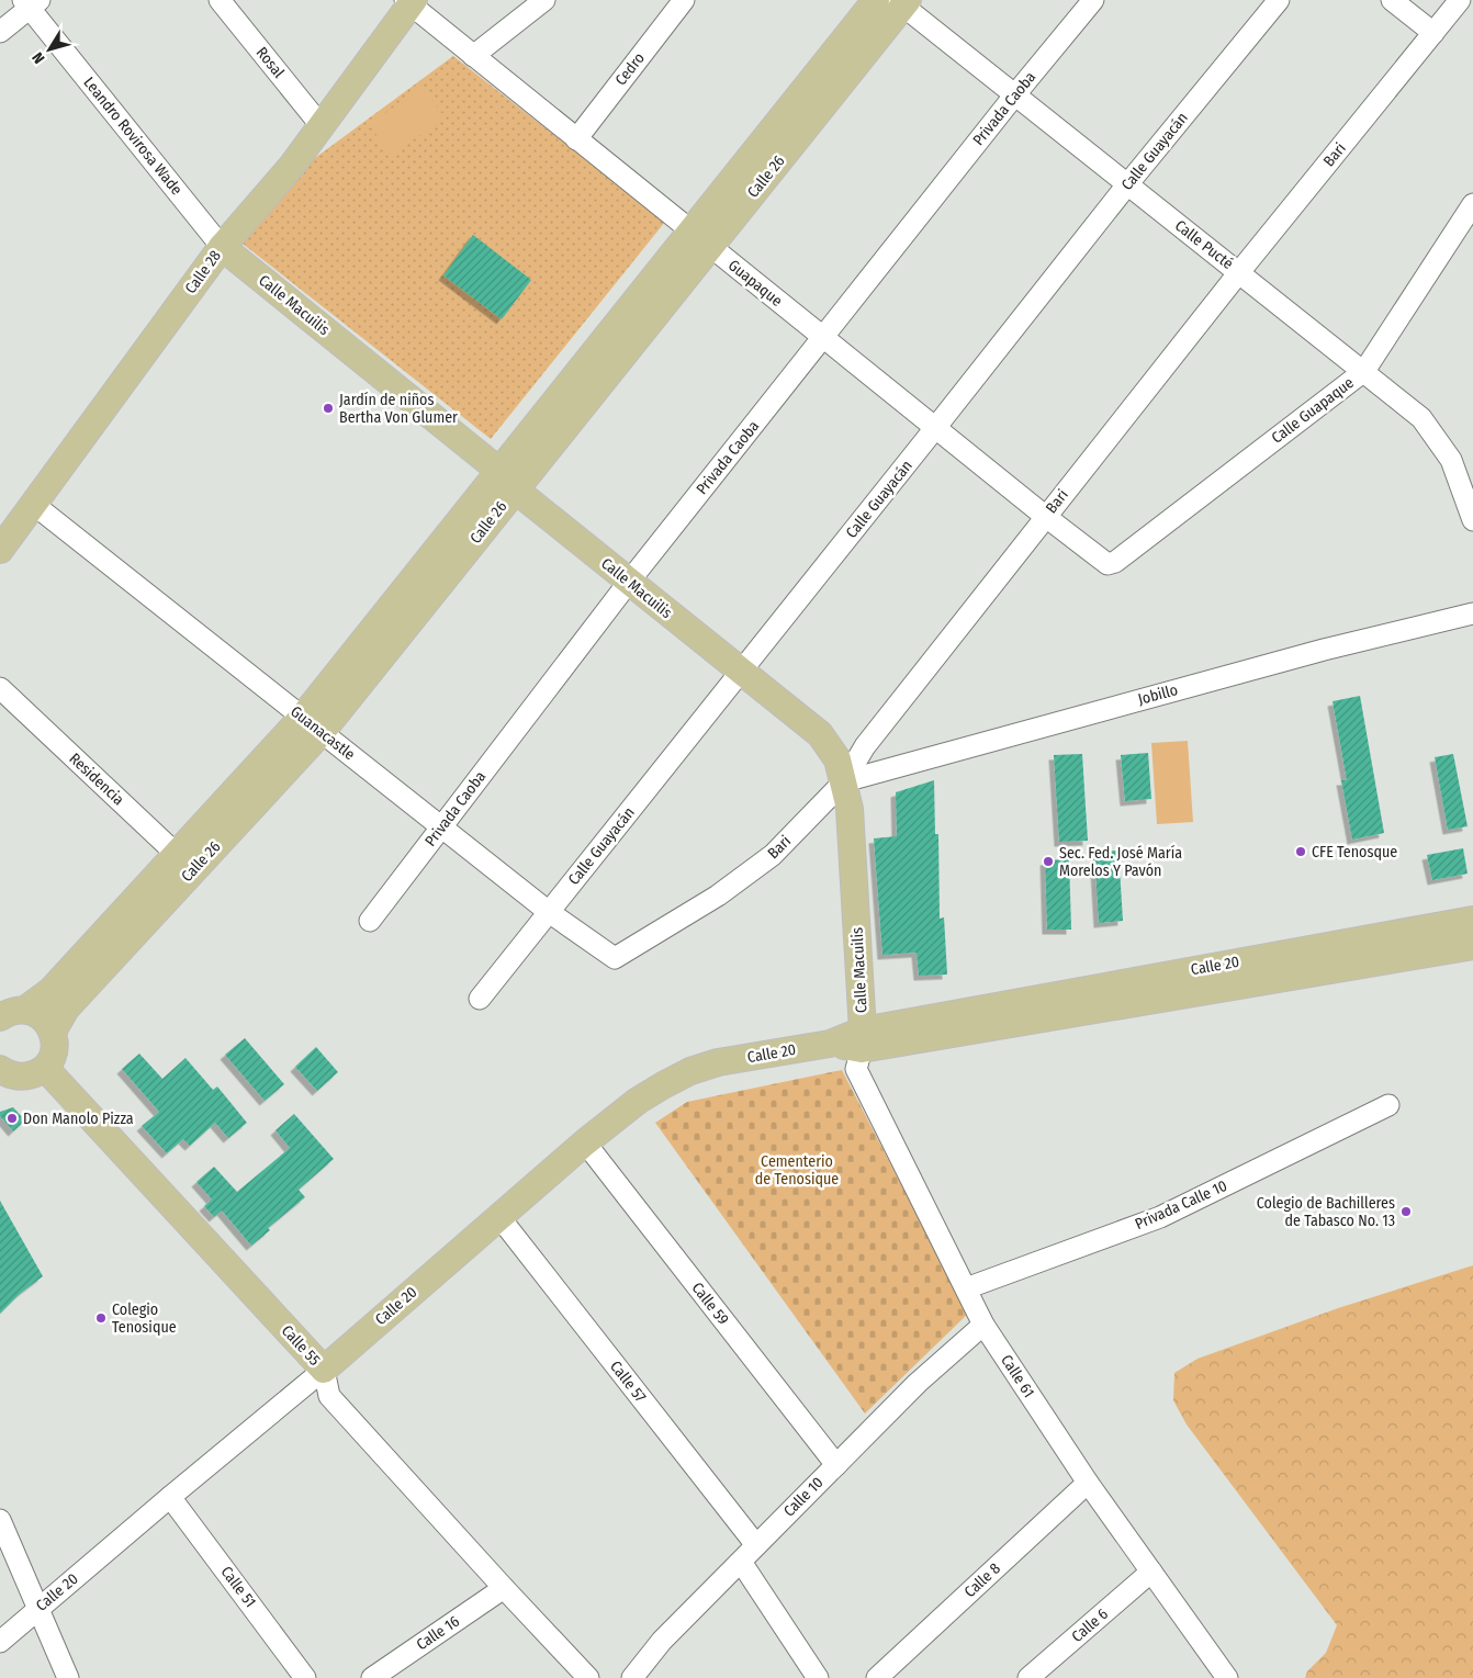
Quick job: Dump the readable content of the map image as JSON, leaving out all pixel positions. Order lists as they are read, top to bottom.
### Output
{
  "streets": {
    "main road": [
      "Calle 26",
      "Calle 28",
      "Calle Macuilis",
      "Calle 20",
      "Calle 55"
    ],
    "street": [
      "Rosal",
      "Cedro",
      "Privada Caoba",
      "Leandro Rovirosa Wade",
      "Calle Guayacán",
      "Bari",
      "Calle Pucté",
      "Guapaque",
      "Calle Guapaque",
      "Jobillo",
      "Guanacastle",
      "Residencia",
      "Privada Calle 10",
      "Calle 59",
      "Calle 61",
      "Calle 57",
      "Calle 10",
      "Calle 8",
      "Calle 51",
      "Calle 6",
      "Calle 16"
    ]
  },
  "crossings": [
    ["Rosal", "Calle 28"],
    ["Cedro", "Guapaque"],
    ["Privada Caoba", "Calle Pucté"],
    ["Privada Caoba", "Guapaque"],
    ["Privada Caoba", "Calle Macuilis"],
    ["Privada Caoba", "Guanacastle"],
    ["Leandro Rovirosa Wade", "Calle 28"],
    ["Leandro Rovirosa Wade", "Calle Macuilis"],
    ["Calle Guayacán", "Calle Pucté"],
    ["Calle Guayacán", "Guapaque"],
    ["Calle Guayacán", "Calle Macuilis"],
    ["Calle Guayacán", "Guanacastle"],
    ["Bari", "Calle Pucté"],
    ["Bari", "Guapaque"],
    ["Bari", "Calle Macuilis"],
    ["Bari", "Jobillo"],
    ["Bari", "Guanacastle"],
    ["Calle 26", "Calle Pucté"],
    ["Calle 26", "Guapaque"],
    ["Calle 26", "Calle Macuilis"],
    ["Calle 26", "Guanacastle"],
    ["Calle 26", "Residencia"],
    ["Calle Pucté", "Calle Guapaque"],
    ["Calle 28", "Guapaque"],
    ["Calle 28", "Calle Macuilis"],
    ["Calle 28", "Guanacastle"],
    ["Guapaque", "Calle Guapaque"],
    ["Calle Macuilis", "Jobillo"],
    ["Calle Macuilis", "Calle 20"],
    ["Calle Macuilis", "Calle 61"],
    ["Calle 20", "Calle 59"],
    ["Calle 20", "Calle 55"],
    ["Calle 20", "Calle 61"],
    ["Calle 20", "Calle 57"],
    ["Calle 20", "Calle 51"],
    ["Privada Calle 10", "Calle 61"],
    ["Calle 59", "Calle 10"],
    ["Calle 55", "Calle 16"],
    ["Calle 61", "Calle 10"],
    ["Calle 61", "Calle 8"],
    ["Calle 61", "Calle 6"],
    ["Calle 57", "Calle 10"]
  ],
  "parks": ["Cementerio de Tenosique"],
  "places": [
    "Jardín de niños Bertha Von Glumer",
    "CFE Tenosque",
    "Sec. Fed. José María Morelos Y Pavón",
    "Don Manolo Pizza",
    "Colegio de Bachilleres de Tabasco No. 13",
    "Colegio Tenosique"
  ],
  "north": "bottom left"
}
